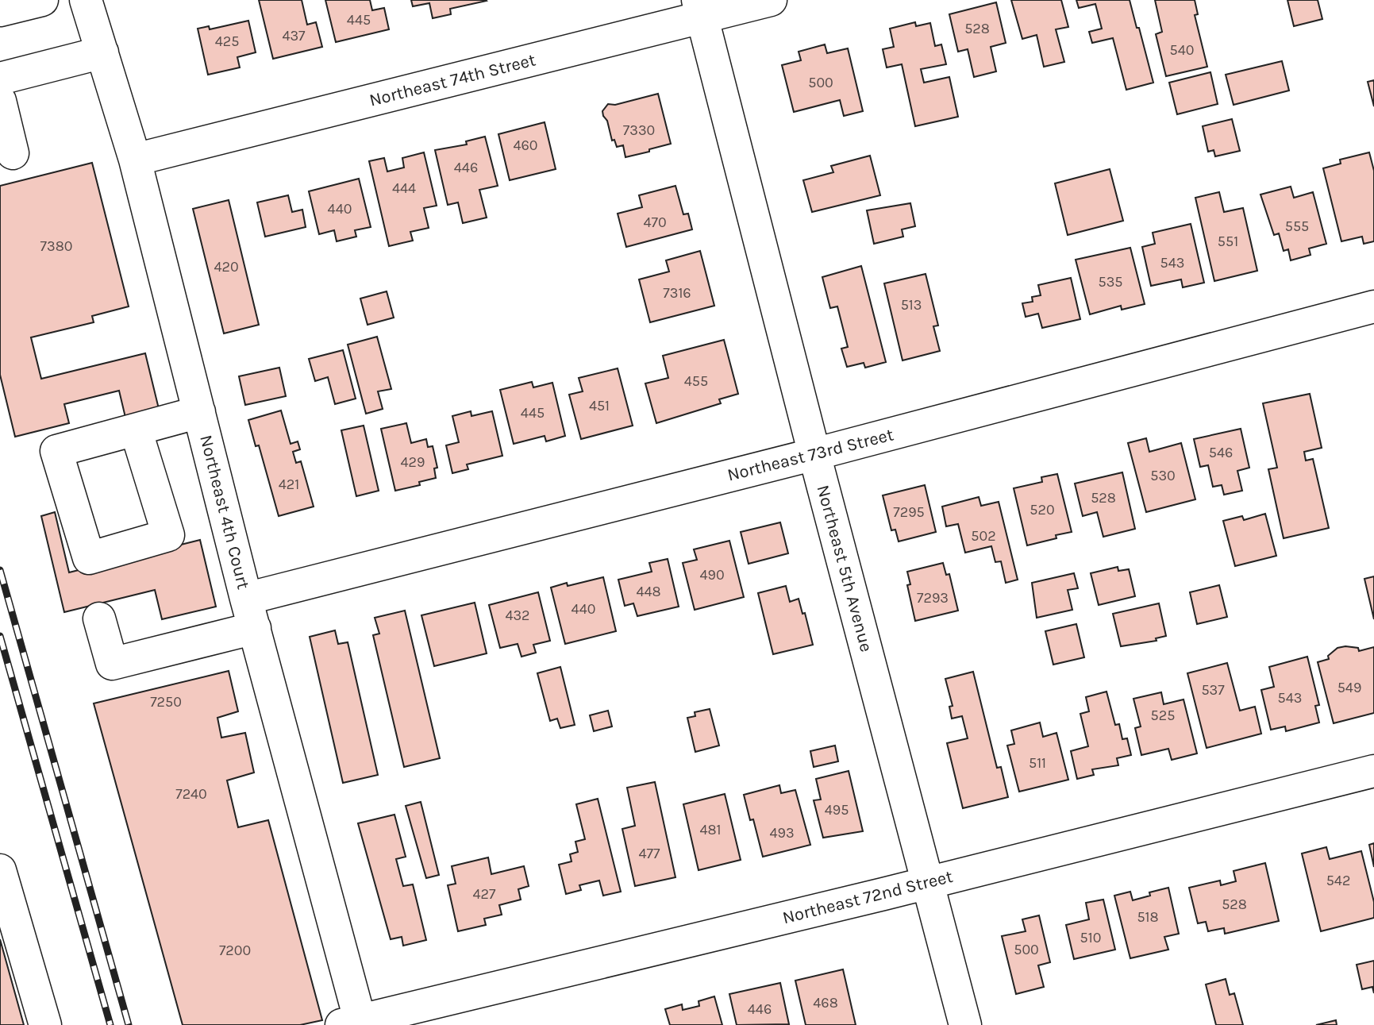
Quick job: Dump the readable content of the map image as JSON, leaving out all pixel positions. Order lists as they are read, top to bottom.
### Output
{
  "streets": {
    "street": [
      "Northeast 74th Street",
      "Northeast 73rd Street",
      "Northeast 4th Court",
      "Northeast 5th Avenue",
      "Northeast 72nd Street"
    ]
  },
  "crossings": [
    ["Northeast 74th Street", "Northeast 4th Court"],
    ["Northeast 74th Street", "Northeast 5th Avenue"],
    ["Northeast 73rd Street", "Northeast 4th Court"],
    ["Northeast 73rd Street", "Northeast 5th Avenue"],
    ["Northeast 4th Court", "Northeast 72nd Street"],
    ["Northeast 5th Avenue", "Northeast 72nd Street"]
  ],
  "house_numbers": [
    "445",
    "528",
    "437",
    "425",
    "540",
    "500",
    "7330",
    "460",
    "446",
    "444",
    "440",
    "470",
    "555",
    "551",
    "7380",
    "543",
    "420",
    "535",
    "7316",
    "513",
    "455",
    "451",
    "445",
    "546",
    "429",
    "530",
    "421",
    "528",
    "520",
    "7295",
    "502",
    "490",
    "448",
    "7293",
    "440",
    "432",
    "549",
    "537",
    "543",
    "7250",
    "525",
    "511",
    "7240",
    "495",
    "481",
    "493",
    "477",
    "542",
    "427",
    "528",
    "518",
    "510",
    "500",
    "7200",
    "468",
    "446"
  ]
}
